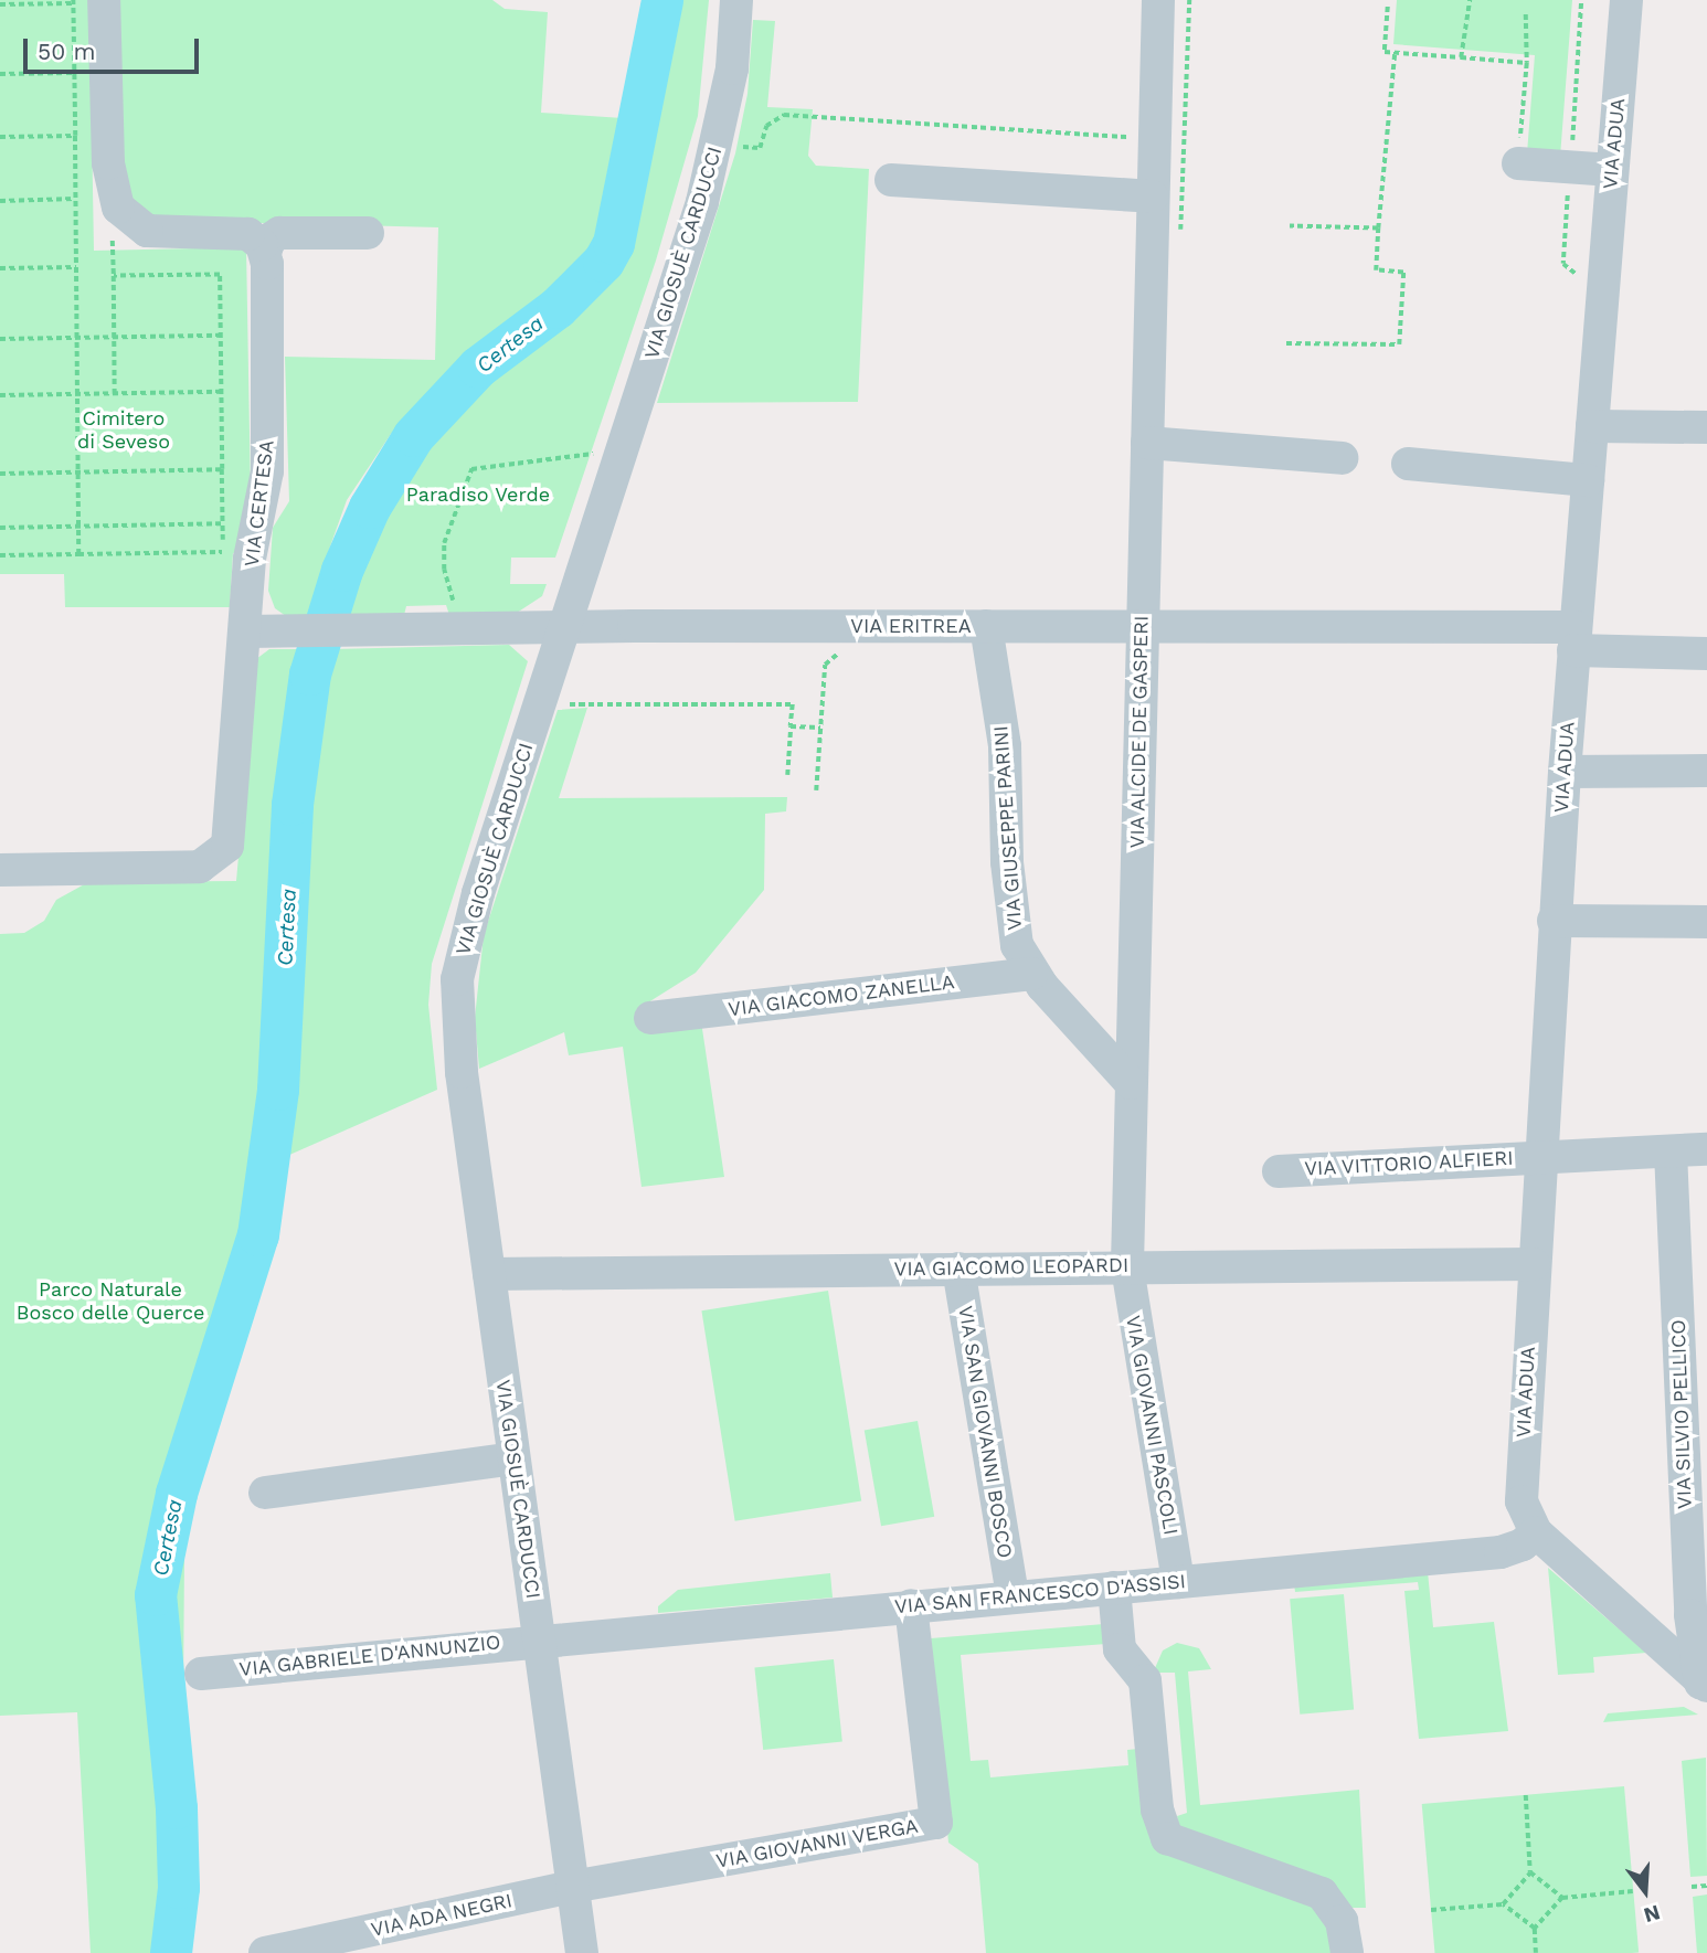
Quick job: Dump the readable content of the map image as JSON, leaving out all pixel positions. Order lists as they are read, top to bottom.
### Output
{
  "streets": {
    "street": [
      "VIA ADUA",
      "VIA GIOSUÈ CARDUCCI",
      "VIA CERTESA",
      "VIA ERITREA",
      "VIA ALCIDE DE GASPERI",
      "VIA GIUSEPPE PARINI",
      "VIA GIACOMO ZANELLA",
      "VIA VITTORIO ALFIERI",
      "VIA GIACOMO LEOPARDI",
      "VIA SILVIO PELLICO",
      "VIA GIOVANNI PASCOLI",
      "VIA SAN GIOVANNI BOSCO",
      "VIA SAN FRANCESCO D'ASSISI",
      "VIA GABRIELE D'ANNUNZIO",
      "VIA GIOVANNI VERGA",
      "VIA ADA NEGRI"
    ]
  },
  "crossings": [
    ["VIA ADUA", "VIA ERITREA"],
    ["VIA ADUA", "VIA VITTORIO ALFIERI"],
    ["VIA ADUA", "VIA GIACOMO LEOPARDI"],
    ["VIA ADUA", "VIA SAN FRANCESCO D'ASSISI"],
    ["VIA GIOSUÈ CARDUCCI", "VIA ERITREA"],
    ["VIA GIOSUÈ CARDUCCI", "VIA GIACOMO LEOPARDI"],
    ["VIA GIOSUÈ CARDUCCI", "VIA SAN FRANCESCO D'ASSISI"],
    ["VIA GIOSUÈ CARDUCCI", "VIA GABRIELE D'ANNUNZIO"],
    ["VIA GIOSUÈ CARDUCCI", "VIA GIOVANNI VERGA"],
    ["VIA GIOSUÈ CARDUCCI", "VIA ADA NEGRI"],
    ["VIA CERTESA", "VIA ERITREA"],
    ["VIA ERITREA", "VIA ALCIDE DE GASPERI"],
    ["VIA ERITREA", "VIA GIUSEPPE PARINI"],
    ["VIA ALCIDE DE GASPERI", "VIA GIUSEPPE PARINI"],
    ["VIA ALCIDE DE GASPERI", "VIA GIACOMO LEOPARDI"],
    ["VIA ALCIDE DE GASPERI", "VIA GIOVANNI PASCOLI"],
    ["VIA GIUSEPPE PARINI", "VIA GIACOMO ZANELLA"],
    ["VIA GIACOMO LEOPARDI", "VIA GIOVANNI PASCOLI"],
    ["VIA GIACOMO LEOPARDI", "VIA SAN GIOVANNI BOSCO"],
    ["VIA GIOVANNI PASCOLI", "VIA SAN FRANCESCO D'ASSISI"],
    ["VIA SAN GIOVANNI BOSCO", "VIA SAN FRANCESCO D'ASSISI"],
    ["VIA SAN FRANCESCO D'ASSISI", "VIA GABRIELE D'ANNUNZIO"],
    ["VIA SAN FRANCESCO D'ASSISI", "VIA GIOVANNI VERGA"],
    ["VIA GIOVANNI VERGA", "VIA ADA NEGRI"]
  ],
  "water": ["Certesa"],
  "parks": ["Cimitero di Seveso", "Paradiso Verde", "Parco Naturale Bosco delle Querce"],
  "scale_bar": "50 m",
  "north": "bottom"
}
